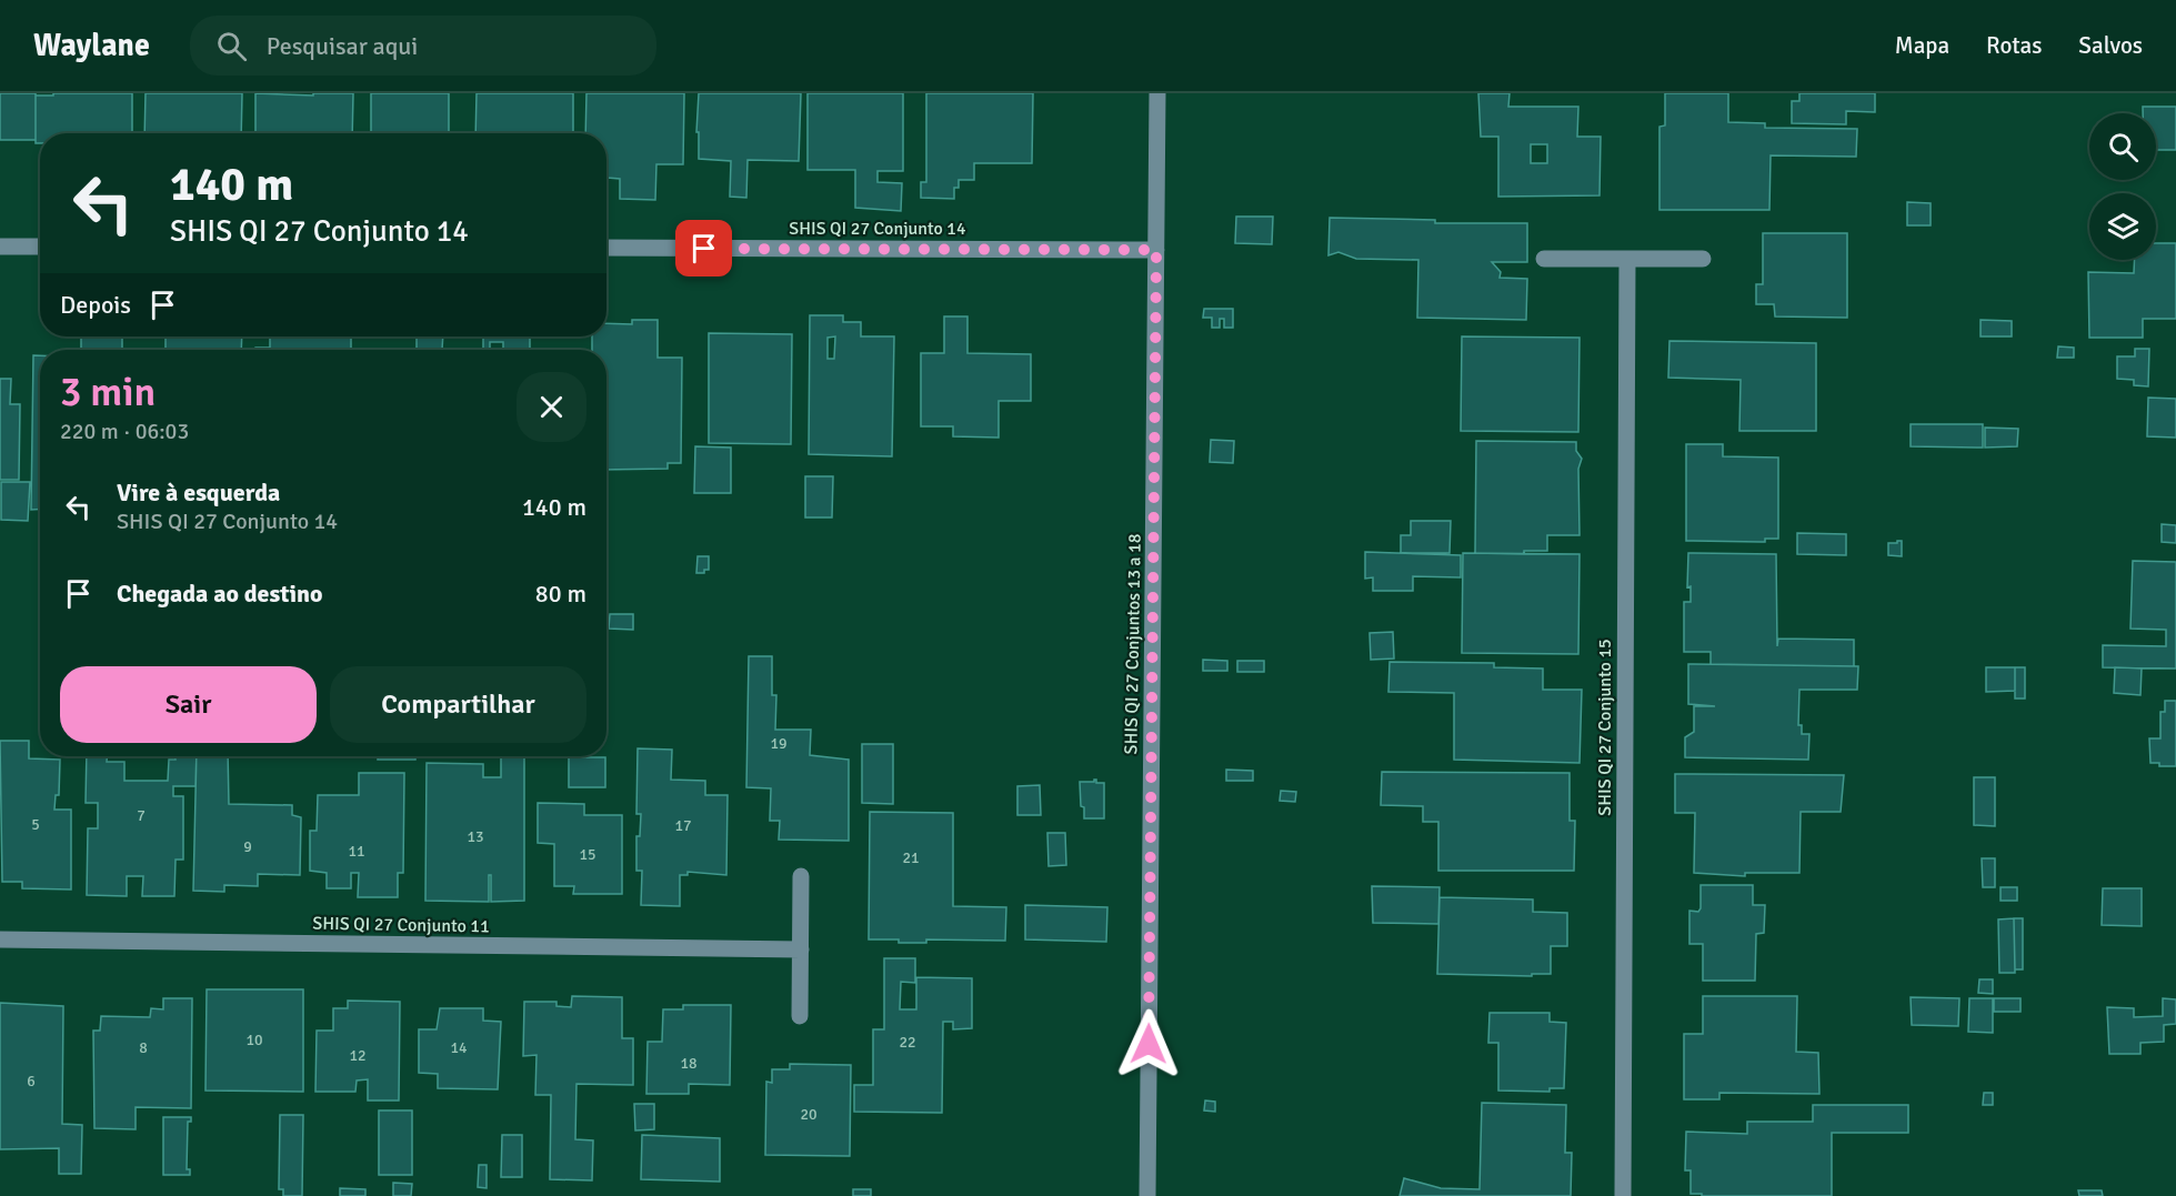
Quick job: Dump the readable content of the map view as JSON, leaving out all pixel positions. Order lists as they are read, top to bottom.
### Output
{
  "streets": {
    "street": [
      "SHIS QI 27 Conjunto 14",
      "SHIS QI 27 Conjuntos 13 a 18",
      "SHIS QI 27 Conjunto 15",
      "SHIS QI 27 Conjunto 11"
    ]
  },
  "crossings": [
    ["SHIS QI 27 Conjunto 14", "SHIS QI 27 Conjuntos 13 a 18"]
  ],
  "house_numbers": [
    "19",
    "7",
    "5",
    "17",
    "13",
    "9",
    "11",
    "15",
    "21",
    "10",
    "22",
    "8",
    "14",
    "12",
    "18",
    "6",
    "20"
  ],
  "page": {
    "header": "Waylane",
    "search": "Pesquisar aqui",
    "nav": ["Mapa", "Rotas", "Salvos"],
    "turn": ["140 m", "SHIS QI 27 Conjunto 14"],
    "then": "Depois",
    "heading": ["3 min", "220 m · 06:03"],
    "list": [
      {
        "name": "Vire à esquerda",
        "note": "SHIS QI 27 Conjunto 14",
        "value": "140 m"
      },
      {
        "name": "Chegada ao destino",
        "value": "80 m"
      }
    ],
    "buttons": ["Sair", "Compartilhar"]
  }
}
